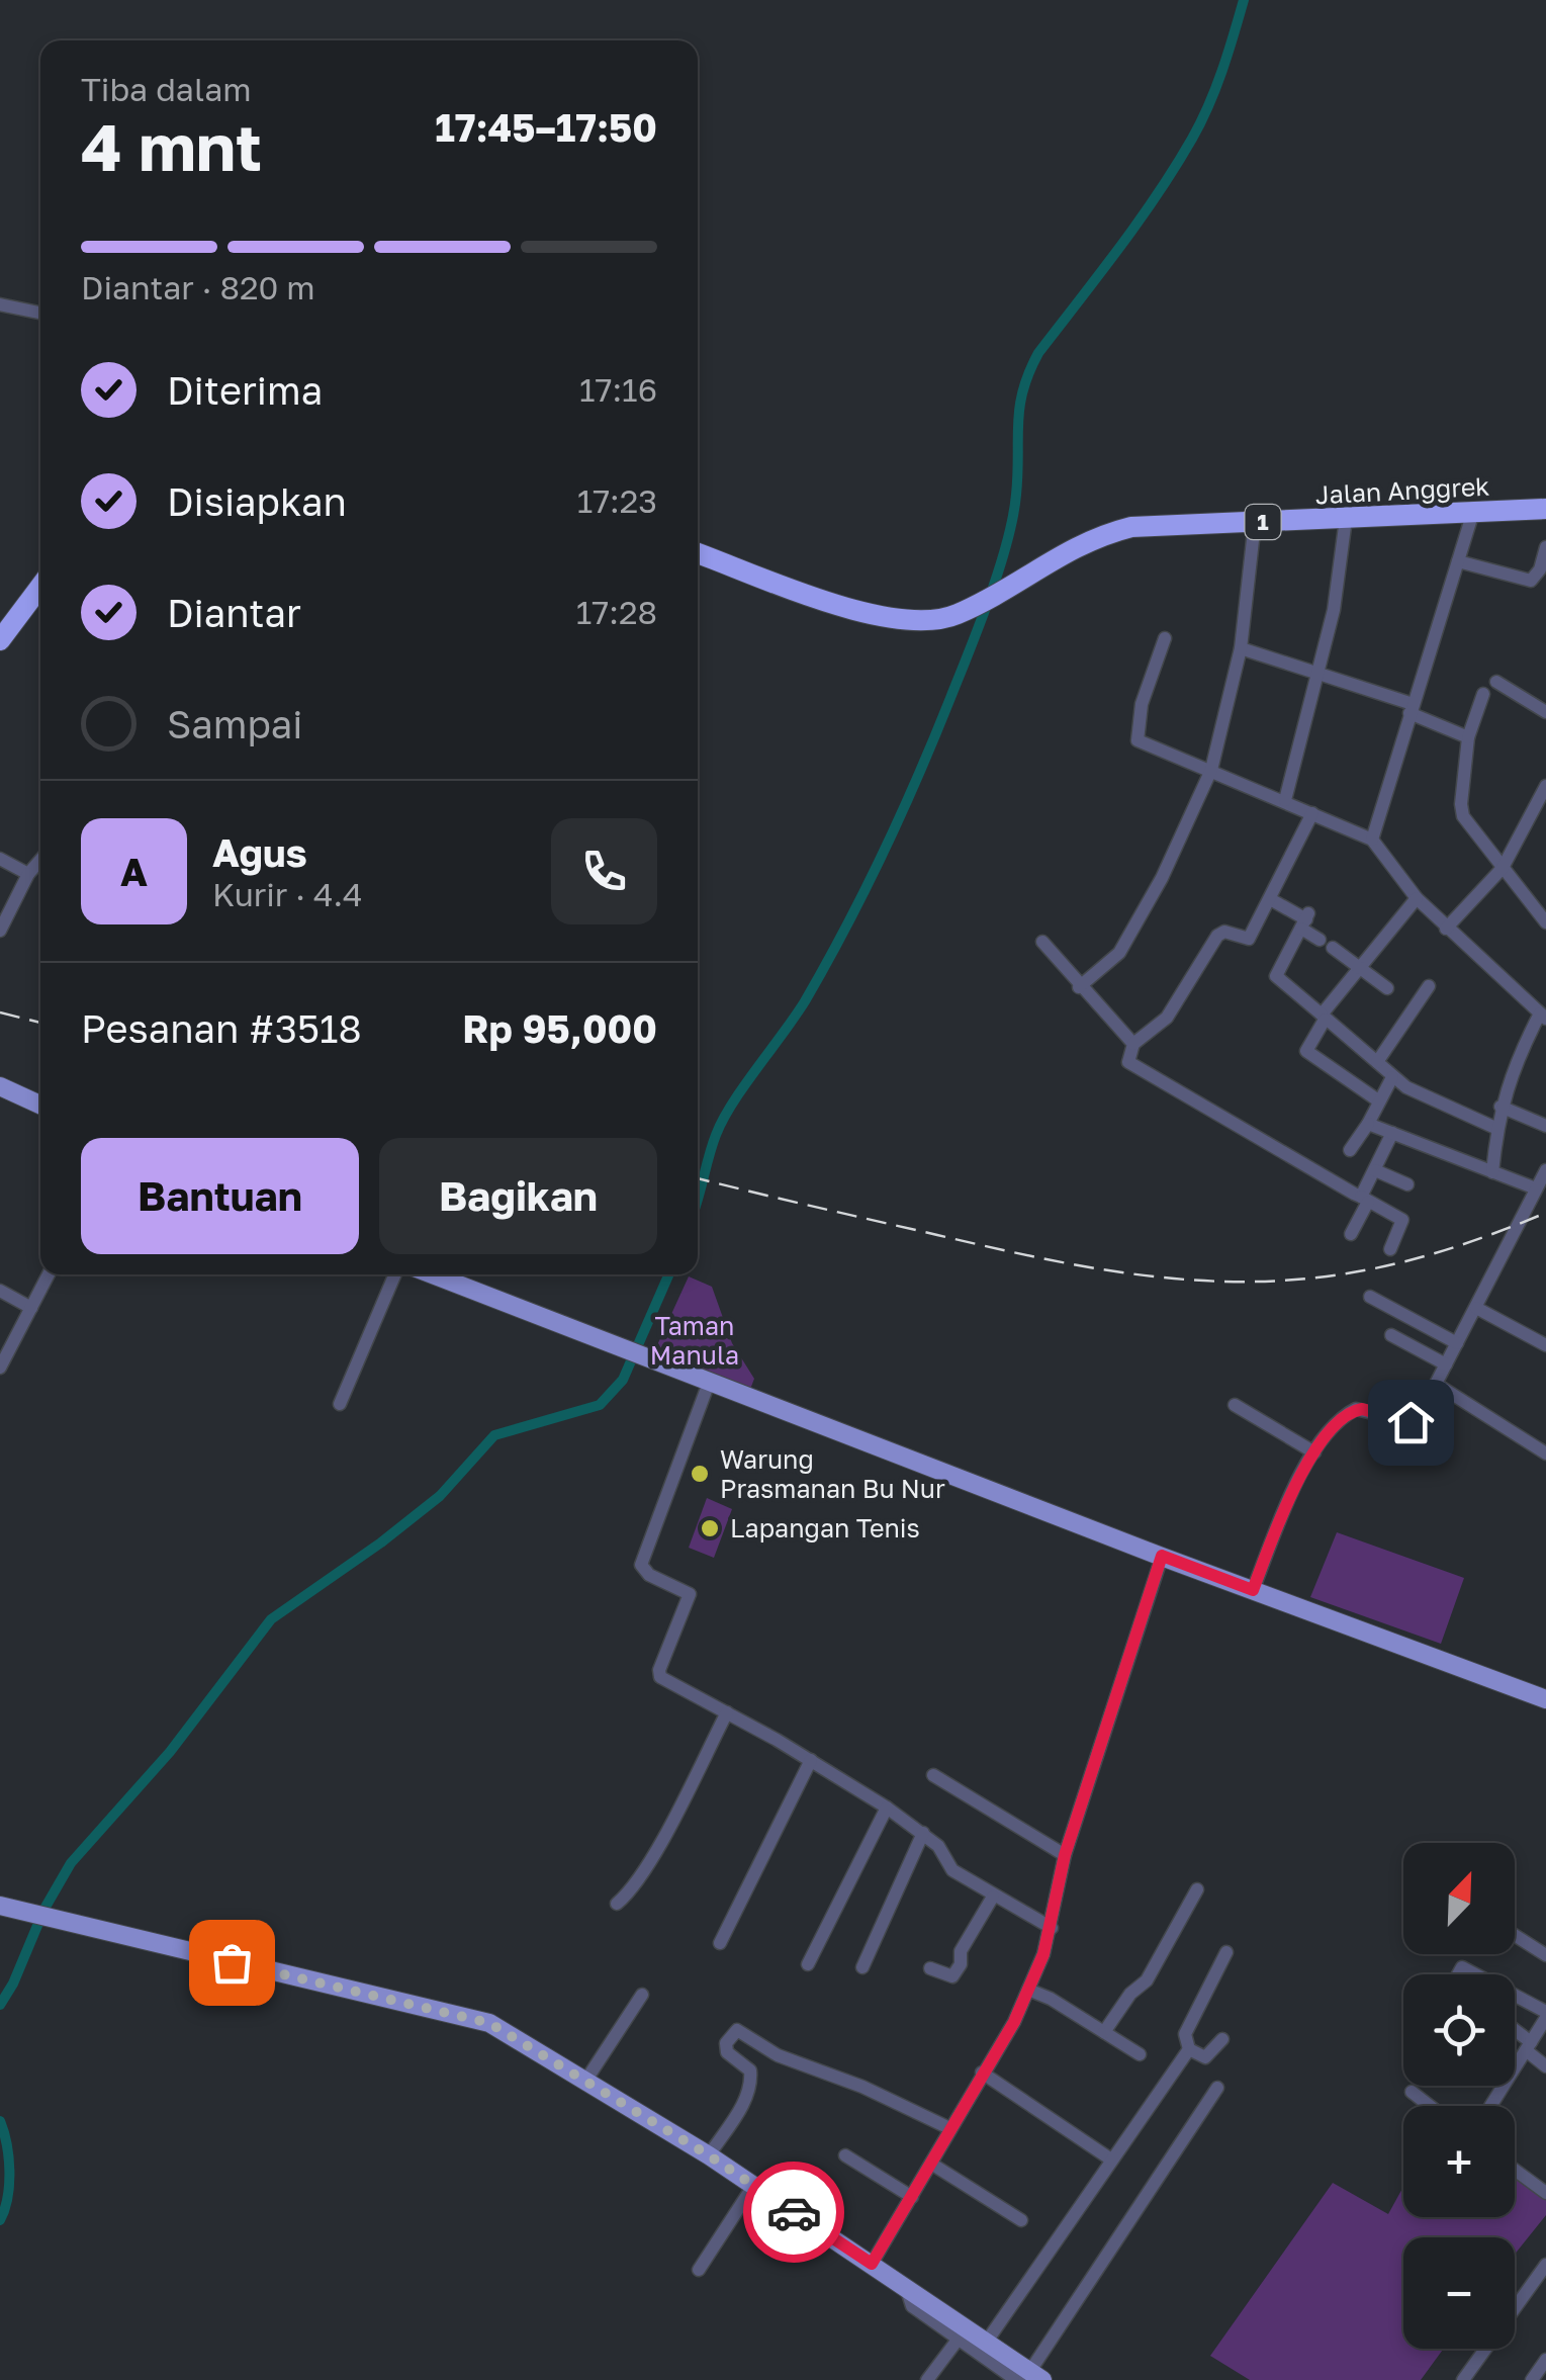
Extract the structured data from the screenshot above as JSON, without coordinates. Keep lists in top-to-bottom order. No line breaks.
{"streets":{"highway":["Jalan Anggrek","1"]},"parks":["Taman Manula"],"places":["Warung Prasmanan Bu Nur","Lapangan Tenis"],"north":"top right","page":{"heading":["4 mnt","Tiba dalam","17:45–17:50"],"panel":["Agus","Kurir · 4.4","Pesanan #3518","Rp 95,000"],"bar":"Diantar · 820 m","list":[["Diterima","17:16"],["Disiapkan","17:23"],["Diantar","17:28"],"Sampai"],"round":"A","buttons":["Bantuan","Bagikan"],"map_buttons":["+","−"]}}
